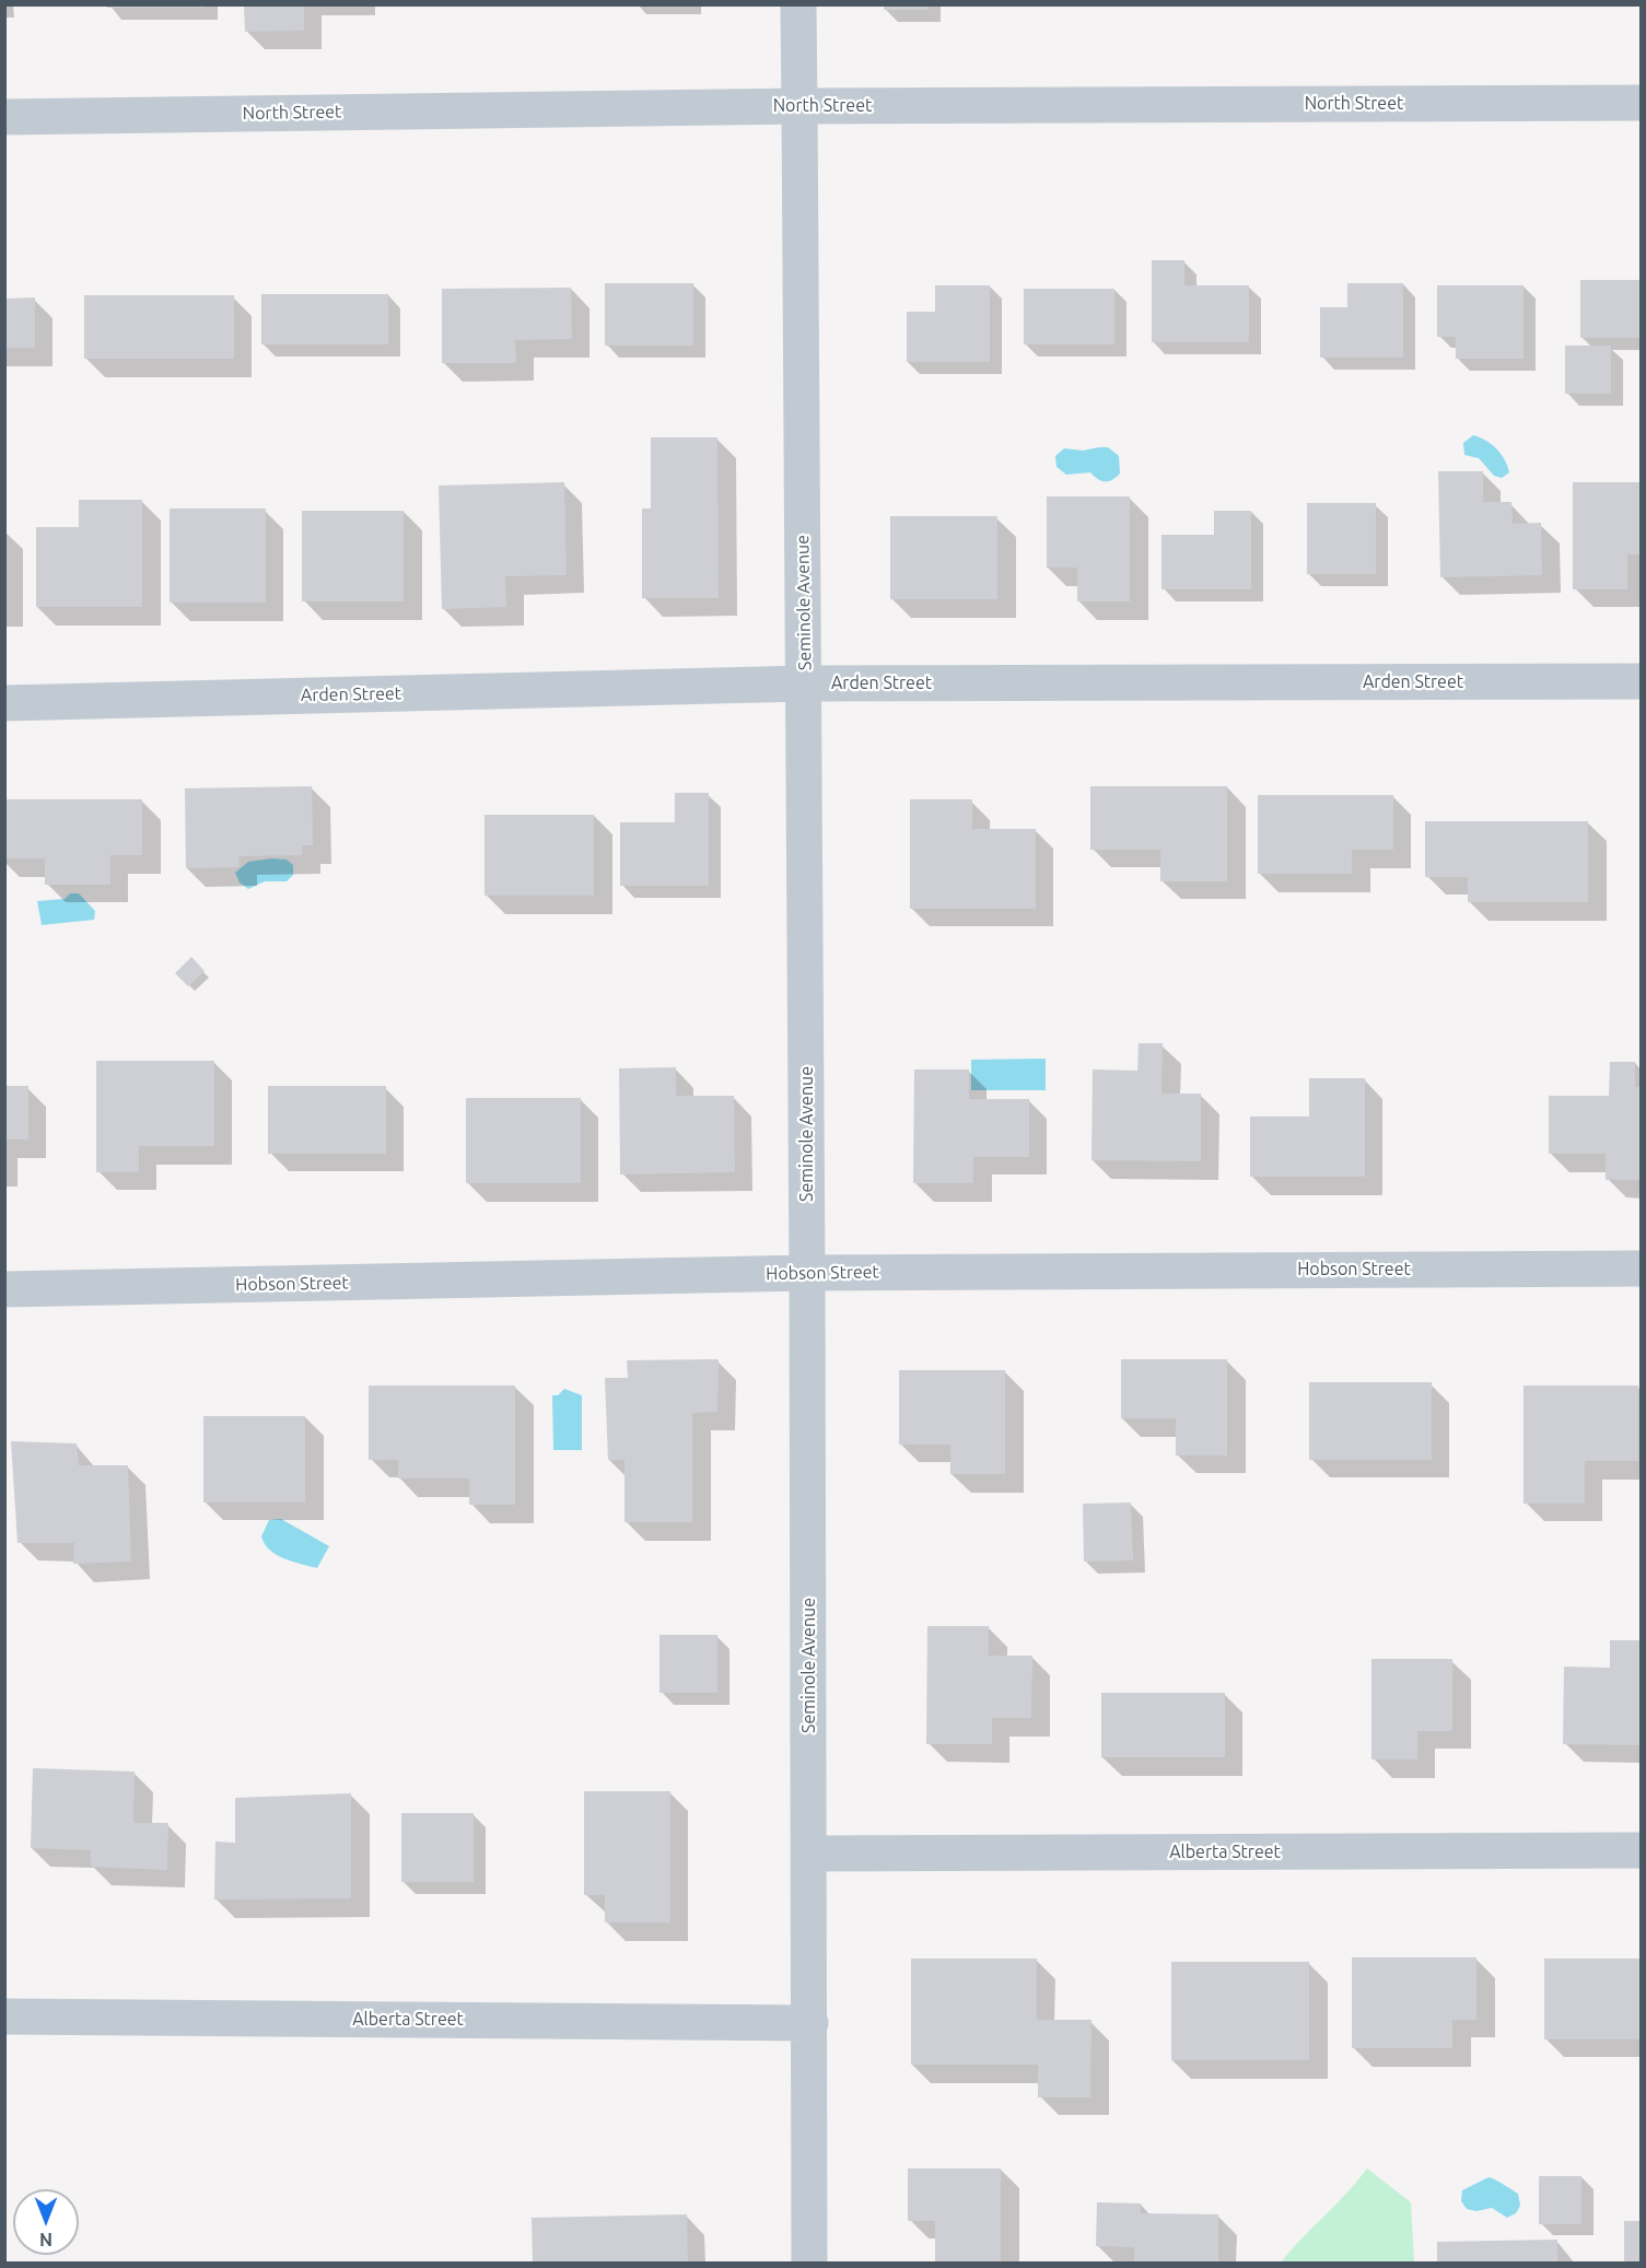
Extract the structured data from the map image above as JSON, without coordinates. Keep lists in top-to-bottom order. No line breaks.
{"streets":{"street":["North Street","Seminole Avenue","Arden Street","Hobson Street","Alberta Street"]},"crossings":[["North Street","Seminole Avenue"],["Seminole Avenue","Arden Street"],["Seminole Avenue","Hobson Street"],["Seminole Avenue","Alberta Street"]],"north":"bottom"}
